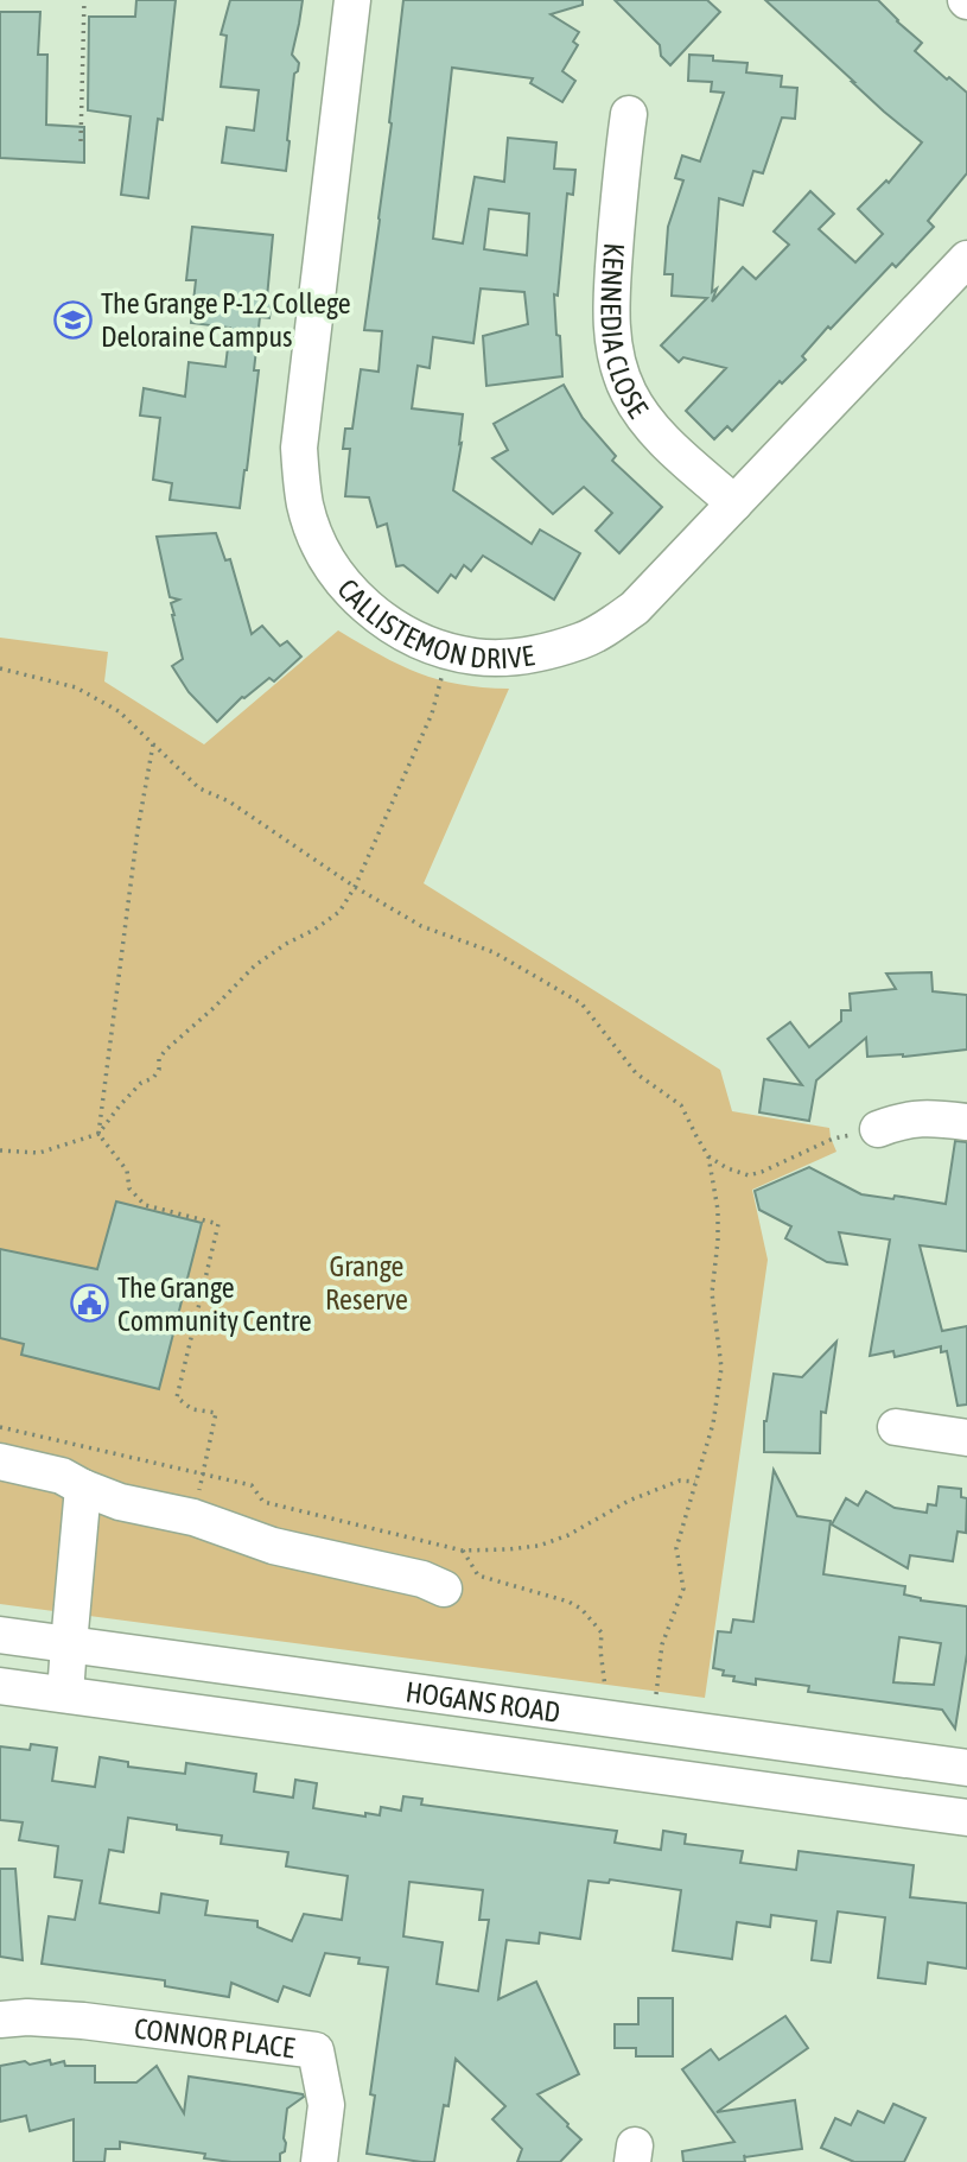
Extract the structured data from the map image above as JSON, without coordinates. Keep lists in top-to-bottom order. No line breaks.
{"streets":{"street":["KENNEDIA CLOSE","CALLISTEMON DRIVE","HOGANS ROAD","CONNOR PLACE"]},"crossings":[["KENNEDIA CLOSE","CALLISTEMON DRIVE"]],"parks":["Grange Reserve"],"places":{"school or university":["The Grange P-12 College Deloraine Campus"],"public building":["The Grange Community Centre"]}}
